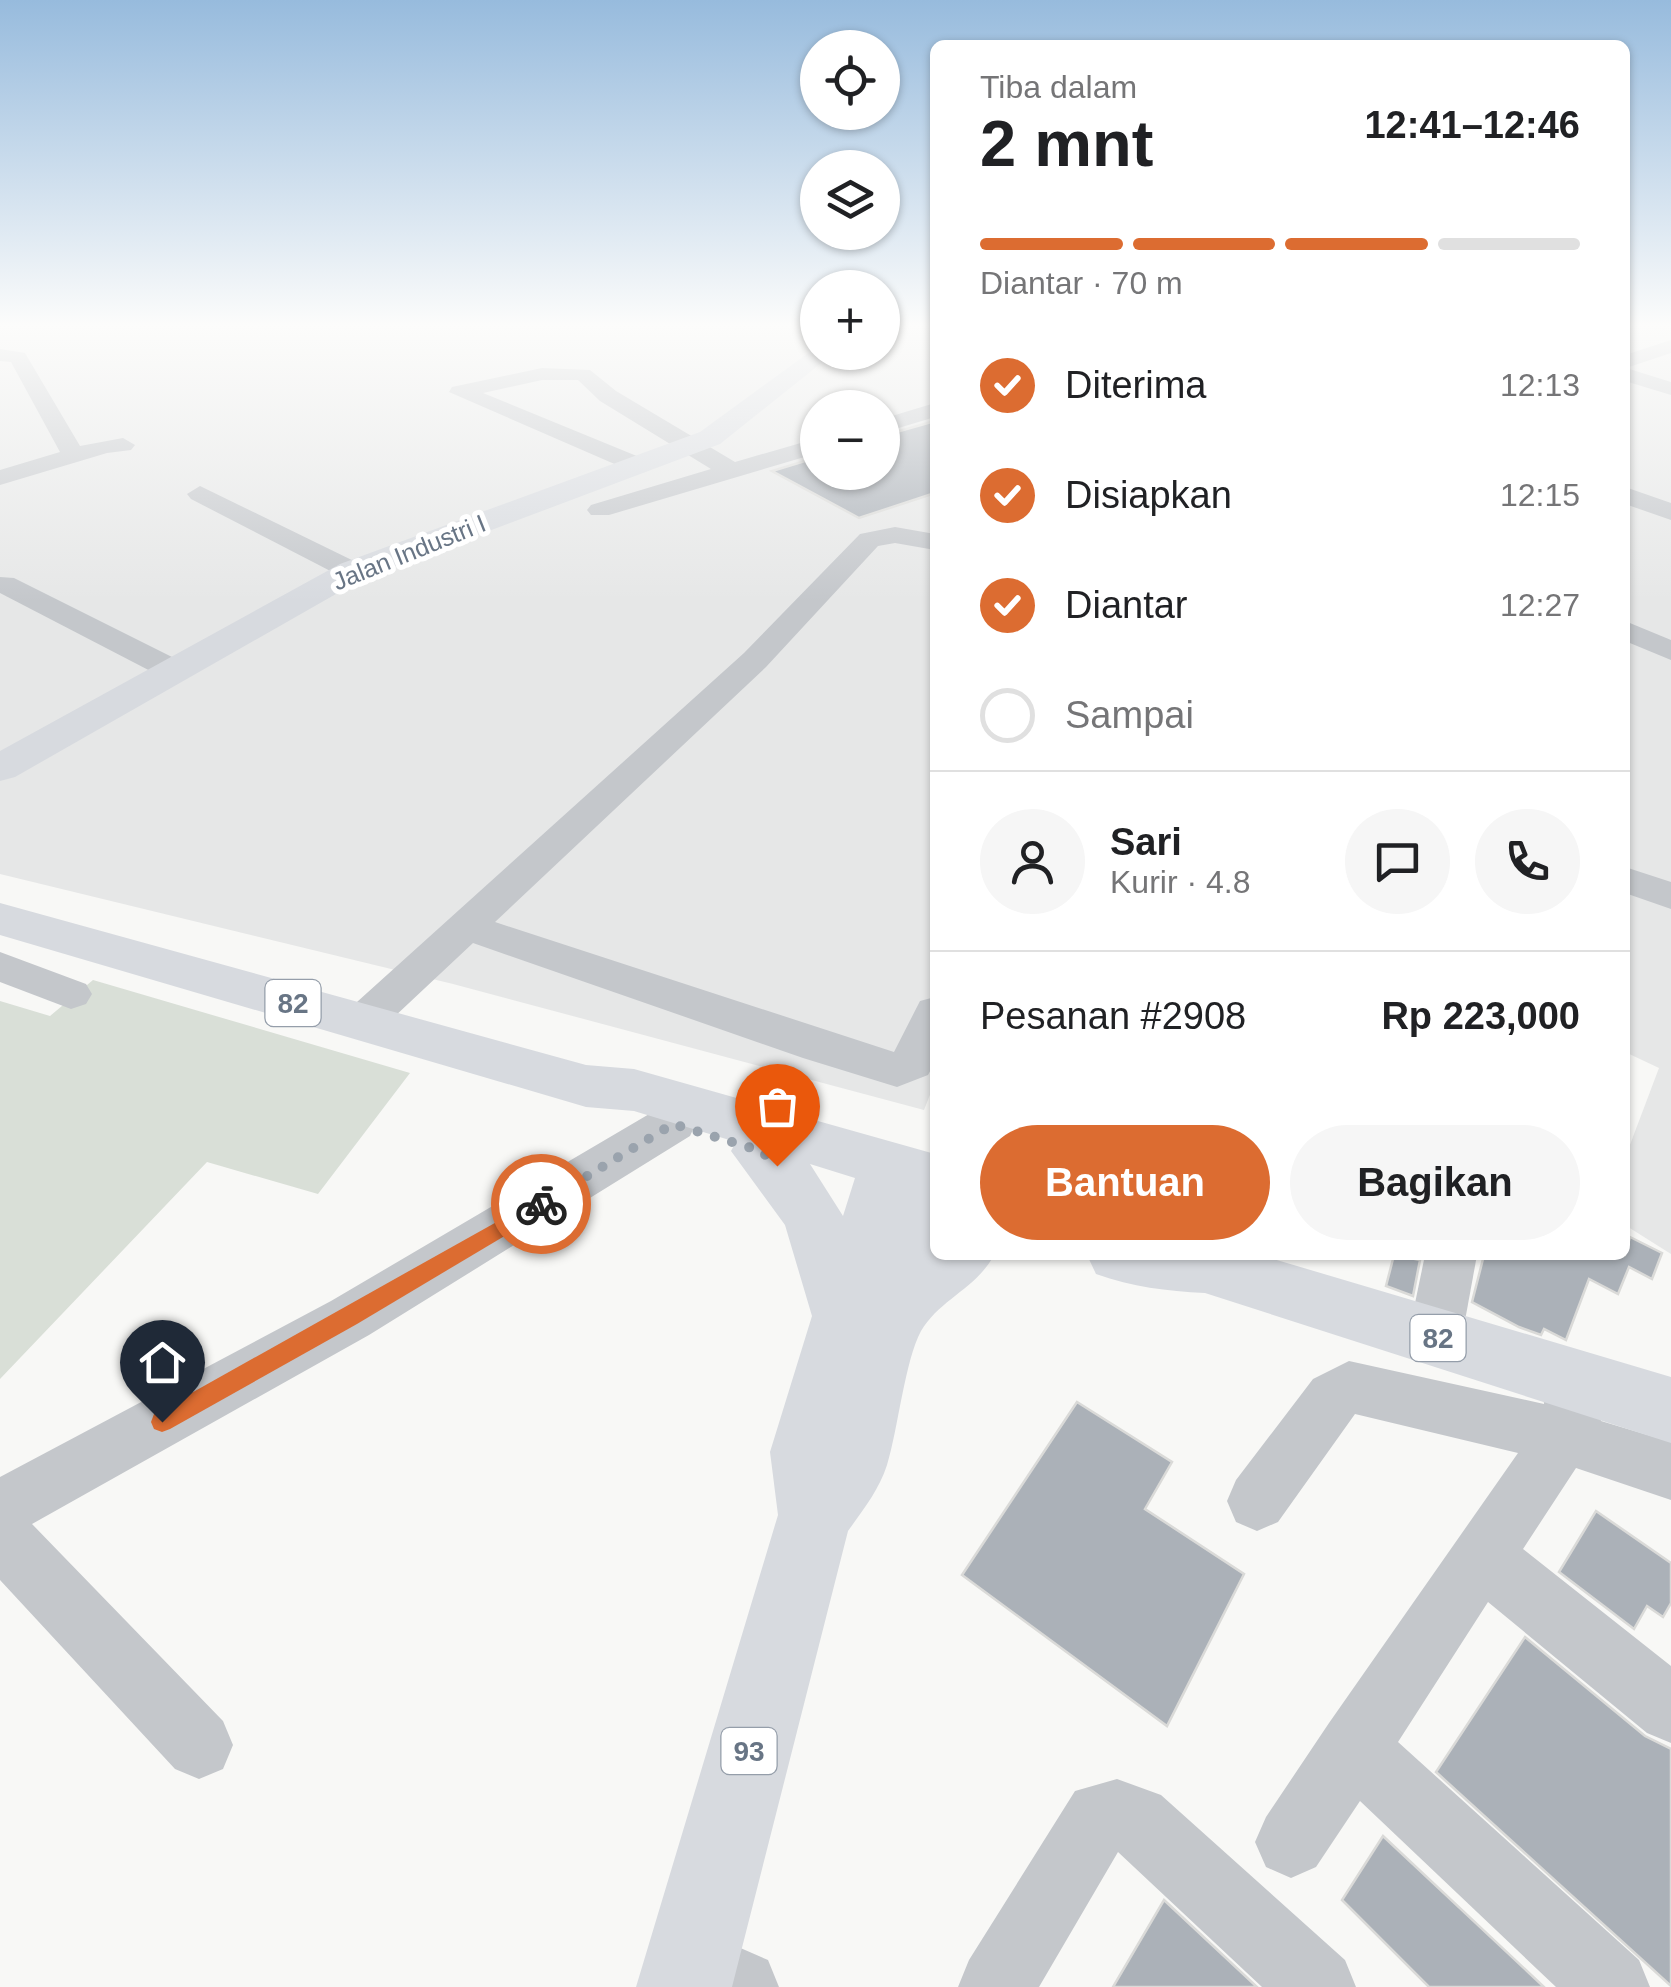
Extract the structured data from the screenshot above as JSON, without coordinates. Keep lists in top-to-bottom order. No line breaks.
{"streets":{"main road":["Jalan Industri I","82","93"]},"crossings":[["82","93"]],"page":{"map_buttons":["+","−"],"heading":["2 mnt","Tiba dalam","12:41–12:46"],"panel":["Sari","Kurir · 4.8","Pesanan #2908","Rp 223,000"],"bar":"Diantar · 70 m","list":[["Diterima","12:13"],["Disiapkan","12:15"],["Diantar","12:27"],"Sampai"],"buttons":["Bantuan","Bagikan"]}}
